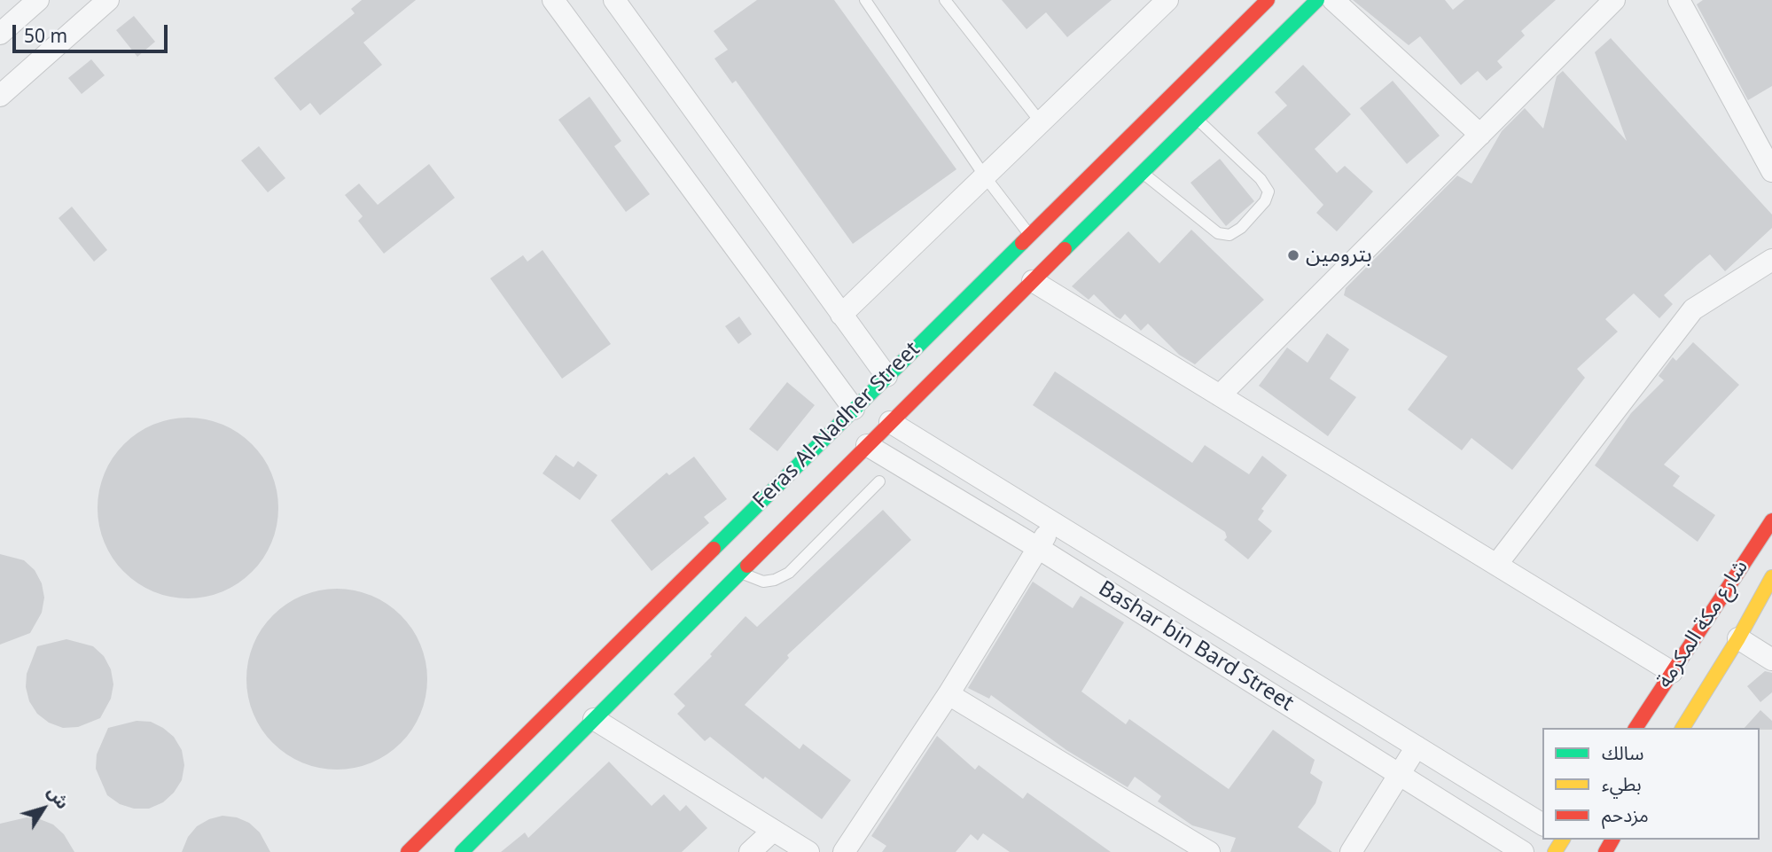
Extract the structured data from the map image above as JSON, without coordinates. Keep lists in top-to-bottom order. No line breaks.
{"streets":{"street":["Feras Al-Nadher Street","شارع مكة المكرمة","Bashar bin Bard Street"]},"crossings":[["Feras Al-Nadher Street","Bashar bin Bard Street"]],"places":["بترومين"],"legend":["سالك","بطيء","مزدحم"],"scale_bar":"50 m","north":"top right"}
